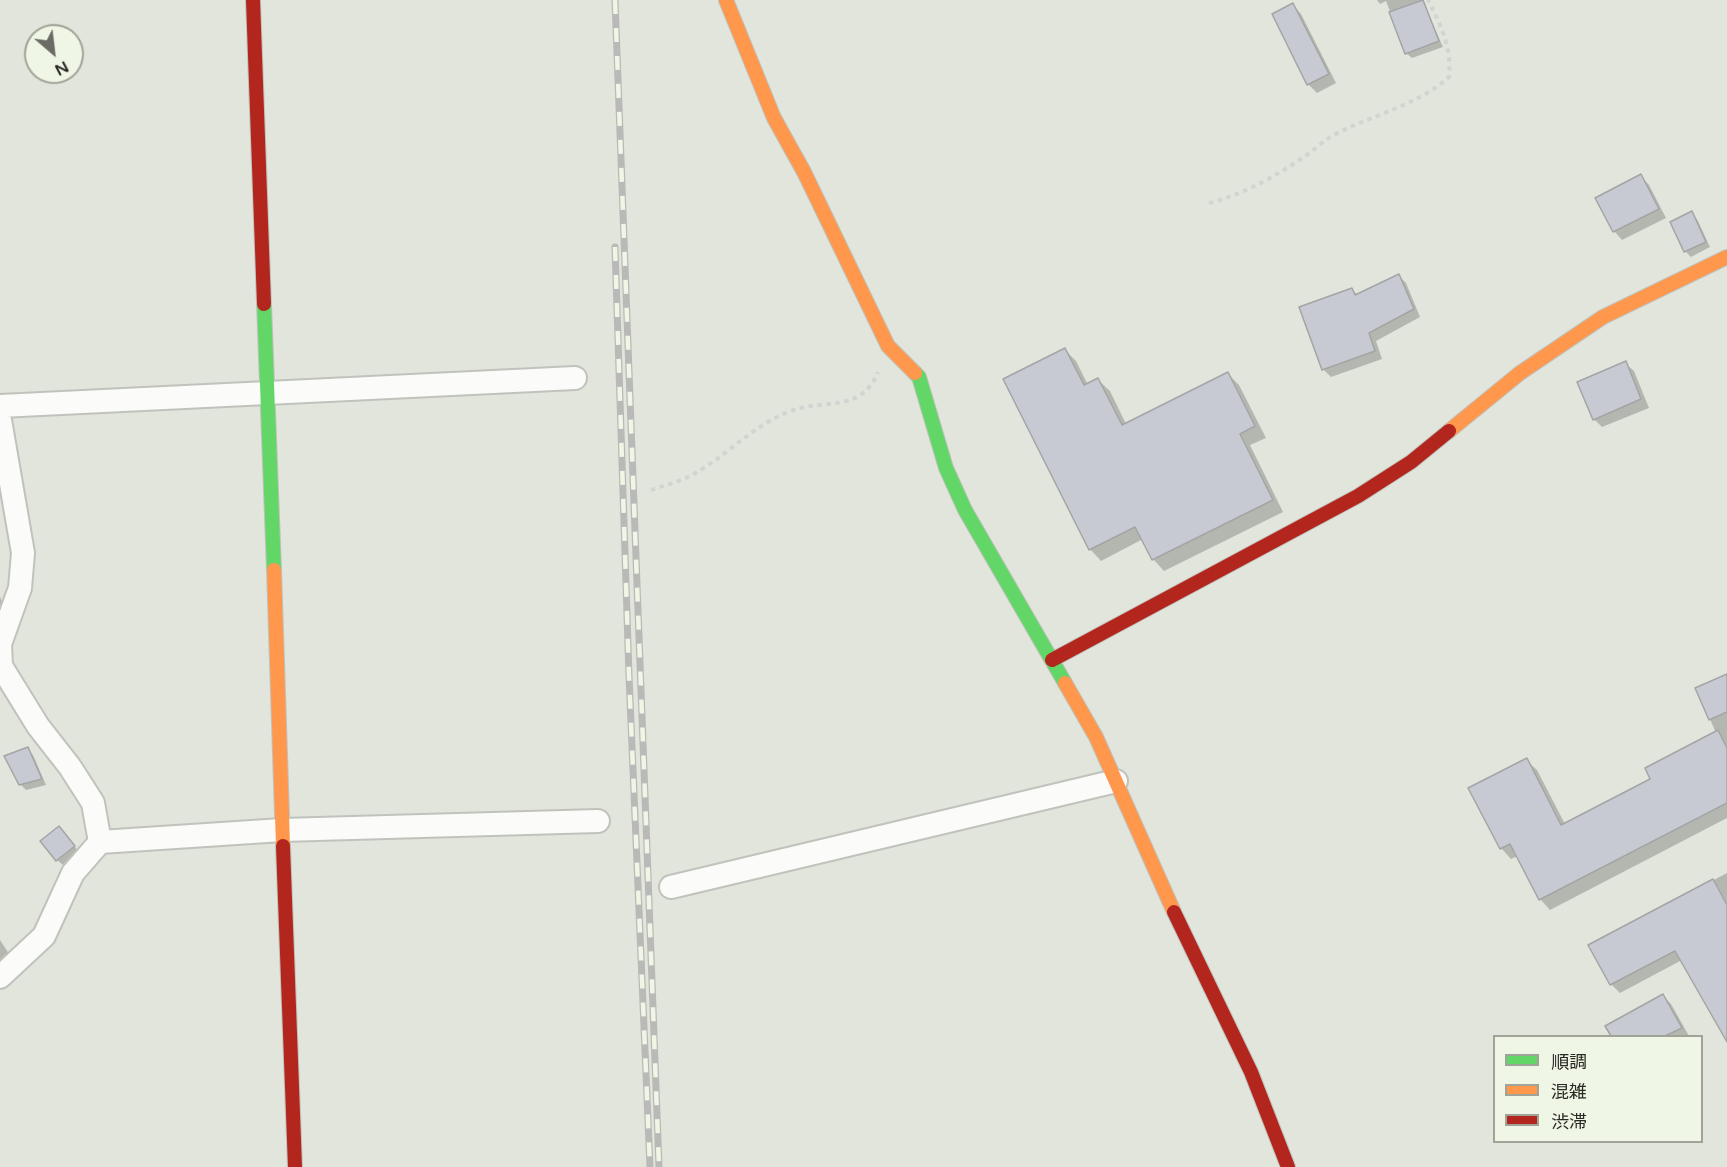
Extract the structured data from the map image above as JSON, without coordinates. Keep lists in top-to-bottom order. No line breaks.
{"legend":["順調","混雑","渋滞"],"north":"bottom right"}
